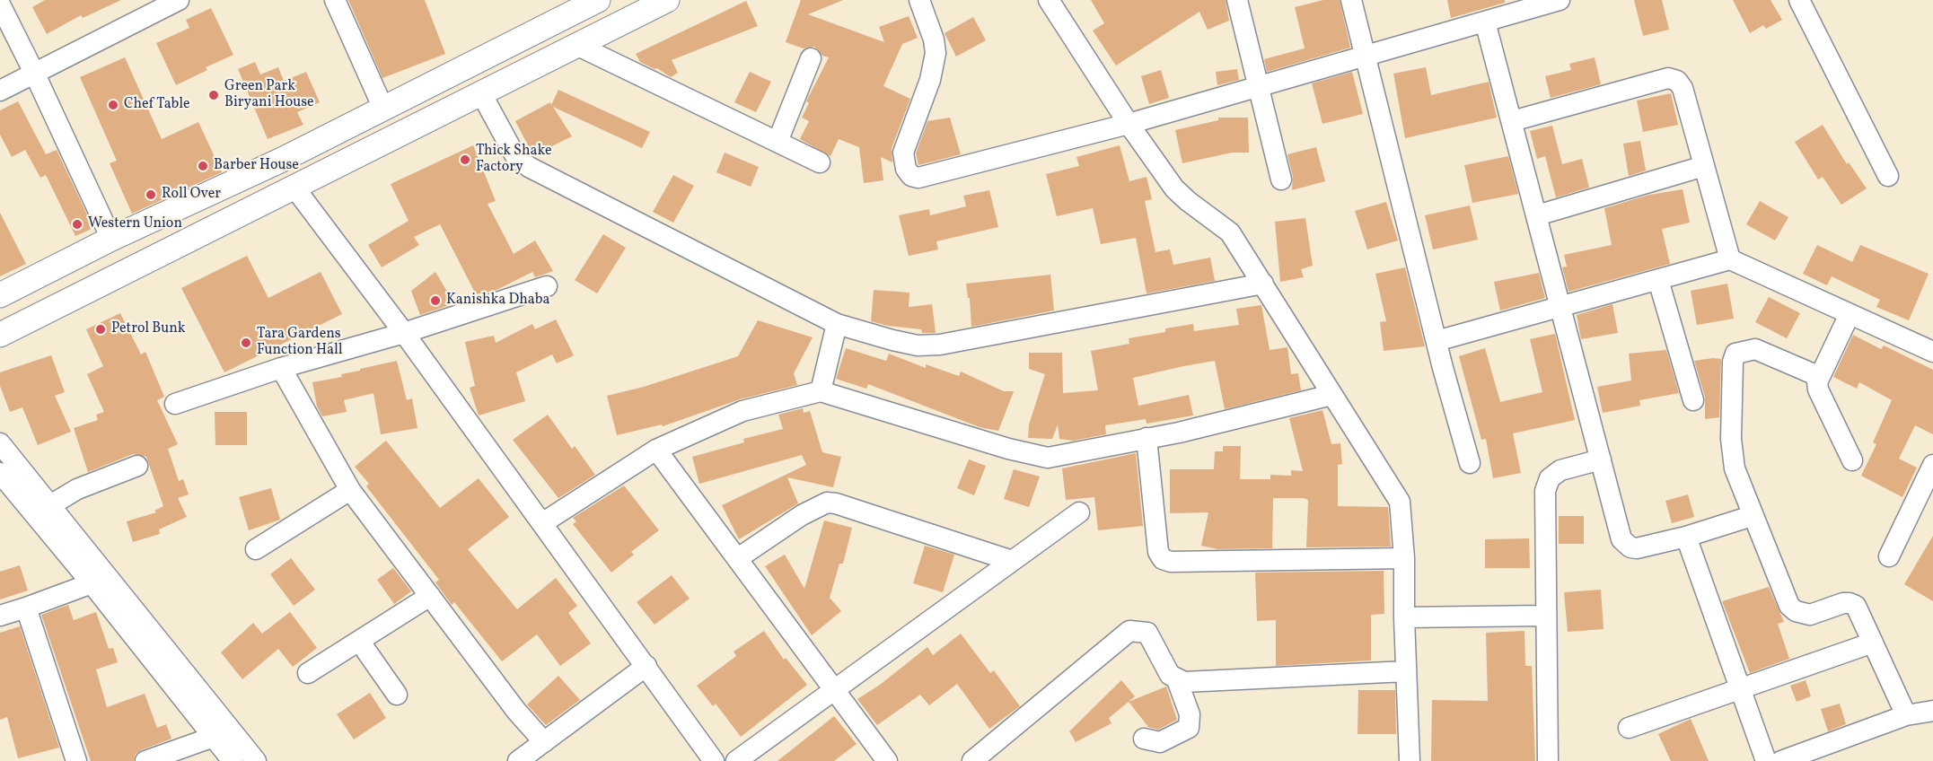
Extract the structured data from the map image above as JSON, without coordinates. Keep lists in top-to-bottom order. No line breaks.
{"places":["Green Park Biryani House","Chef Table","Thick Shake Factory","Barber House","Roll Over","Western Union","Kanishka Dhaba","Petrol Bunk","Tara Gardens Function Hall"]}
